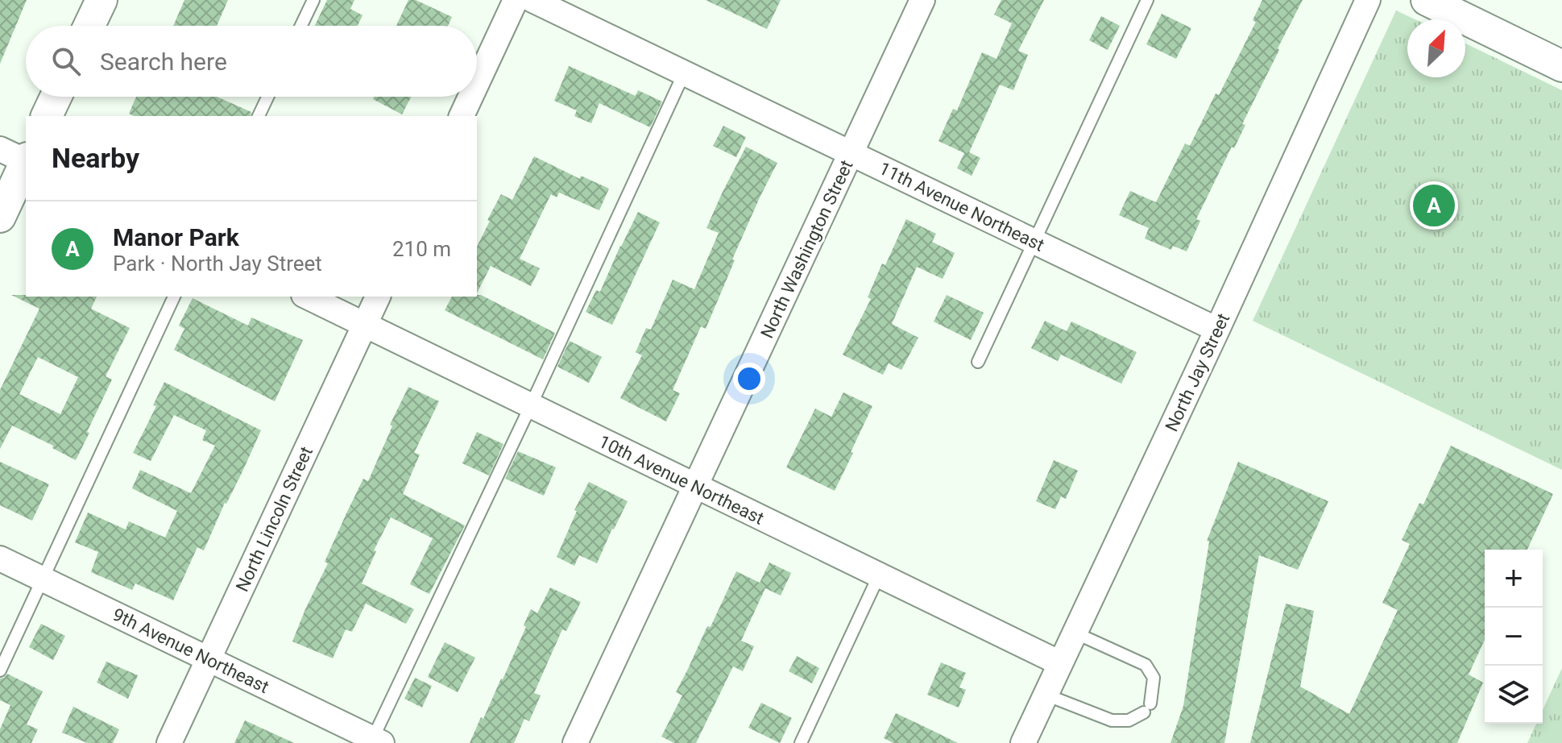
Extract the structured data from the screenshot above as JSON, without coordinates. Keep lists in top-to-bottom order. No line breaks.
{"streets":{"street":["11th Avenue Northeast","North Washington Street","North Jay Street","10th Avenue Northeast","North Lincoln Street","9th Avenue Northeast"]},"crossings":[["11th Avenue Northeast","North Washington Street"],["11th Avenue Northeast","North Jay Street"],["North Washington Street","10th Avenue Northeast"],["North Jay Street","10th Avenue Northeast"],["10th Avenue Northeast","North Lincoln Street"],["North Lincoln Street","9th Avenue Northeast"]],"north":"top right","page":{"search":"Search here","heading":"Nearby","pins":"A","list":[{"mark":"A","name":"Manor Park","note":"Park · North Jay Street","value":"210 m"}],"map_buttons":["+","−"]}}
